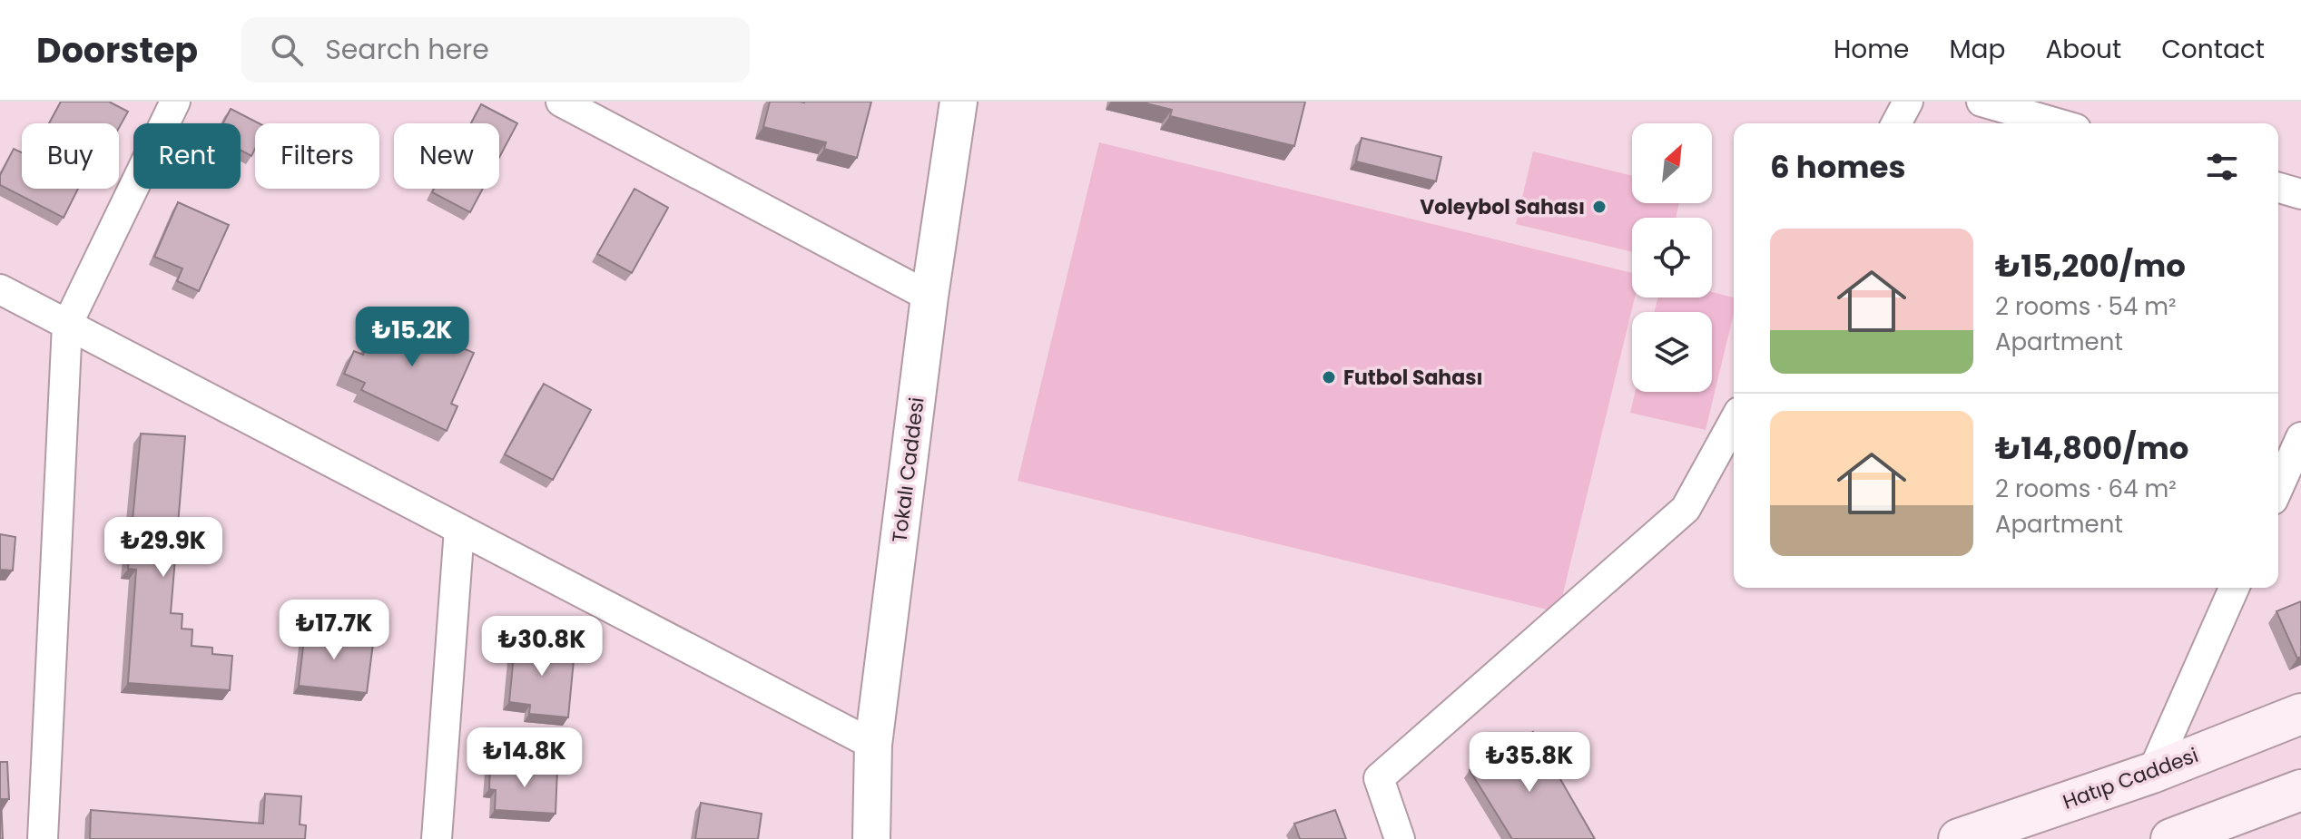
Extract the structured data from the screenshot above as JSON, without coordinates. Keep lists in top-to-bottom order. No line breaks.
{"streets":{"main road":["Hatıp Caddesi"],"street":["Tokalı Caddesi"]},"places":["Voleybol Sahası","Futbol Sahası"],"north":"top right","page":{"header":"Doorstep","search":"Search here","nav":["Home","Map","About","Contact"],"chip":["Buy","Rent","Filters","New"],"heading":"6 homes","list":[{"name":"₺15,200/mo","note":"2 rooms · 54 m² · Apartment"},{"name":"₺14,800/mo","note":"2 rooms · 64 m² · Apartment"}],"price":["₺15.2K","₺29.9K","₺17.7K","₺30.8K","₺14.8K","₺35.8K"]}}
